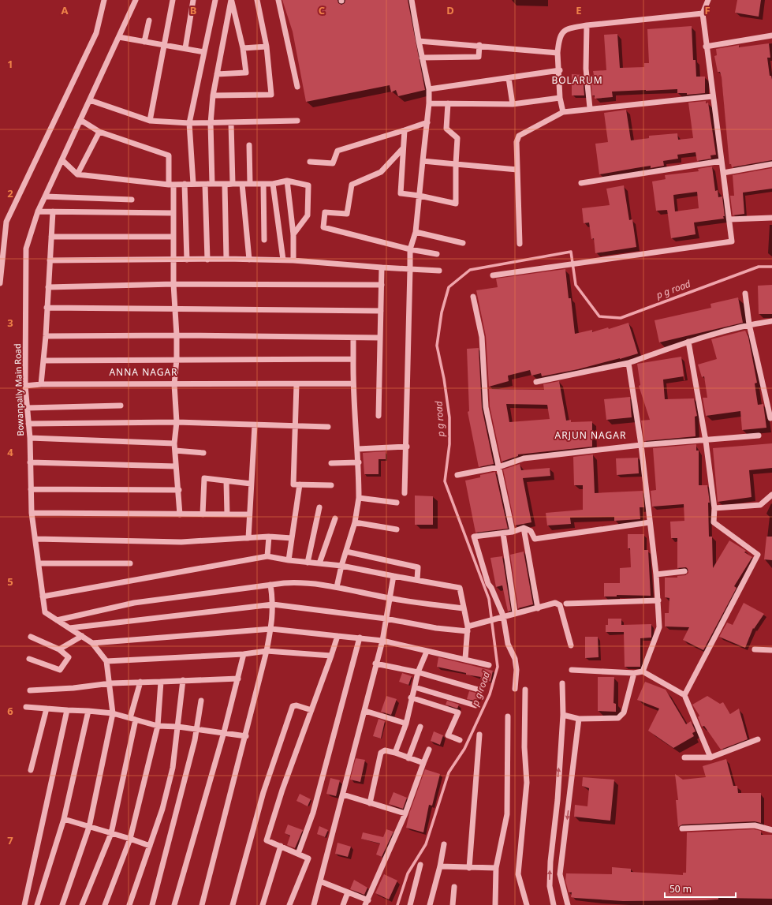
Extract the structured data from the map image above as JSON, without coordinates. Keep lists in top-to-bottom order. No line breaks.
{"streets":{"street":["Bowanpally Main Road"]},"districts":["BOLARUM","ANNA NAGAR","ARJUN NAGAR"],"water":["p g road"],"scale_bar":"50 m","grid":{"columns":["A","B","C","D","E","F"],"rows":["1","2","3","4","5","6","7"]}}
